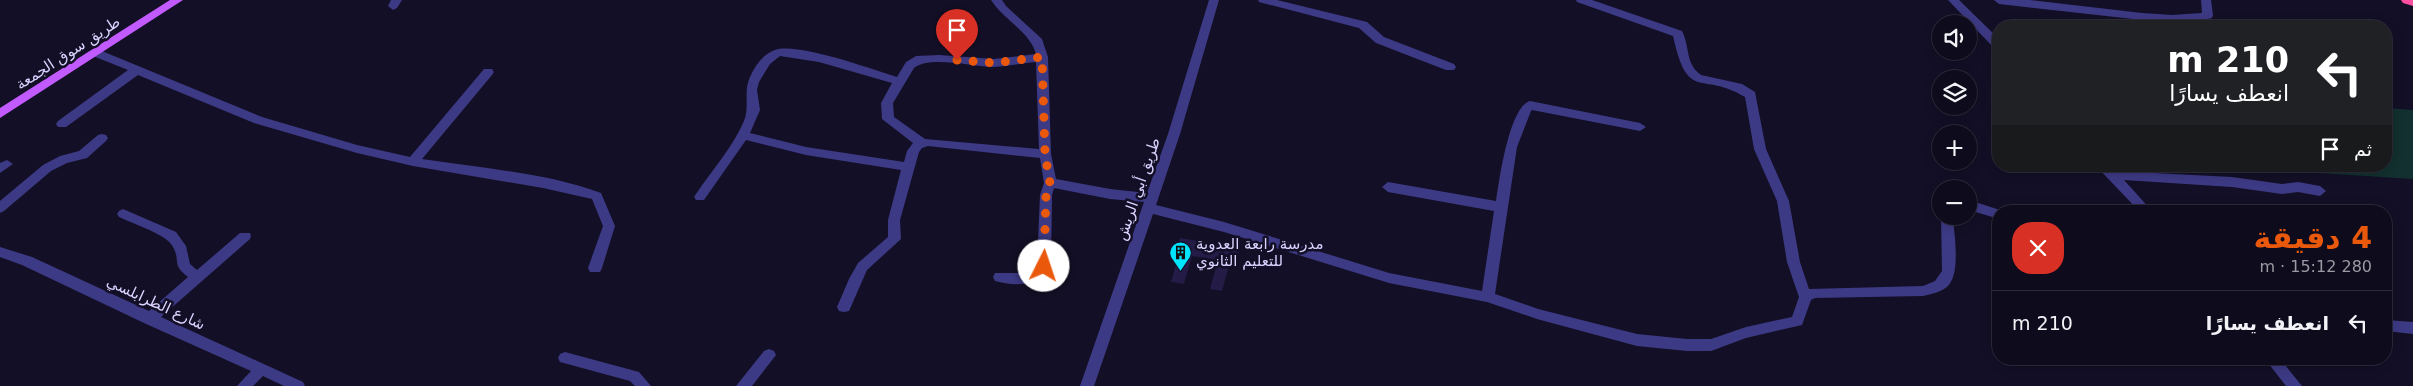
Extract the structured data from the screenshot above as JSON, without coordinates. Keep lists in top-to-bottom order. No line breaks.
{"streets":{"main road":["طريق سوق الجمعة"],"street":["طريق أبي الريش","شارع الطرابلسي"]},"places":{"building":["مدرسة رابعة العدوية للتعليم الثانوي"]},"page":{"map_buttons":["+","−"],"turn":["210 m","انعطف يسارًا"],"then":"ثم","heading":["4 دقيقة","280 m · 15:12"],"list":[{"name":"انعطف يسارًا","value":"210 m"}]}}
